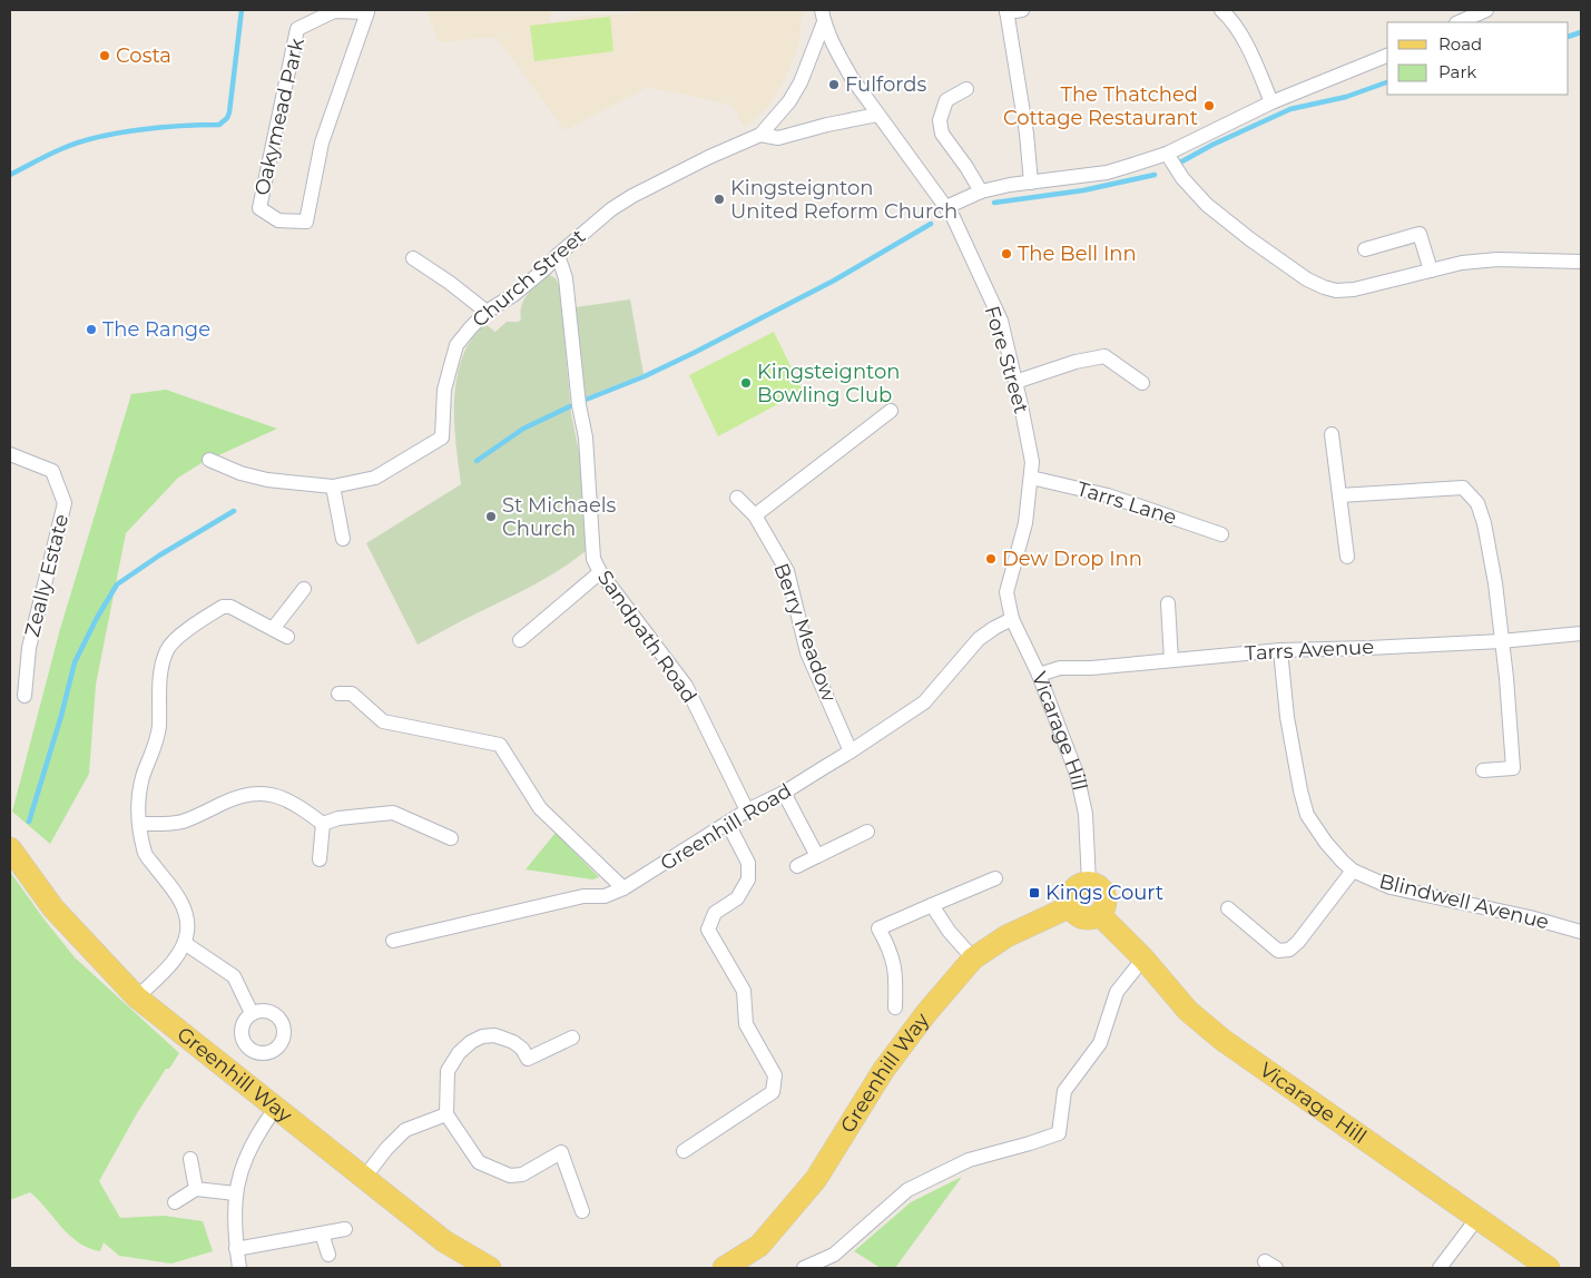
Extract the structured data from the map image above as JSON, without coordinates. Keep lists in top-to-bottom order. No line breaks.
{"streets":{"main road":["Vicarage Hill","Greenhill Way"],"street":["Oakymead Park","Church Street","Fore Street","Tarrs Lane","Zeally Estate","Berry Meadow","Sandpath Road","Tarrs Avenue","Greenhill Road","Blindwell Avenue"]},"crossings":[["Church Street","Fore Street"],["Church Street","Sandpath Road"],["Fore Street","Tarrs Lane"],["Fore Street","Vicarage Hill"],["Fore Street","Greenhill Road"],["Berry Meadow","Greenhill Road"],["Sandpath Road","Greenhill Road"],["Tarrs Avenue","Vicarage Hill"],["Tarrs Avenue","Blindwell Avenue"],["Vicarage Hill","Greenhill Road"],["Vicarage Hill","Greenhill Way"]],"places":{"other":["Costa","Fulfords","The Thatched Cottage Restaurant","Kingsteignton United Reform Church","The Bell Inn","The Range","Kingsteignton Bowling Club","St Michaels Church","Dew Drop Inn"],"transit":["Kings Court"]},"legend":["Road","Park"]}
